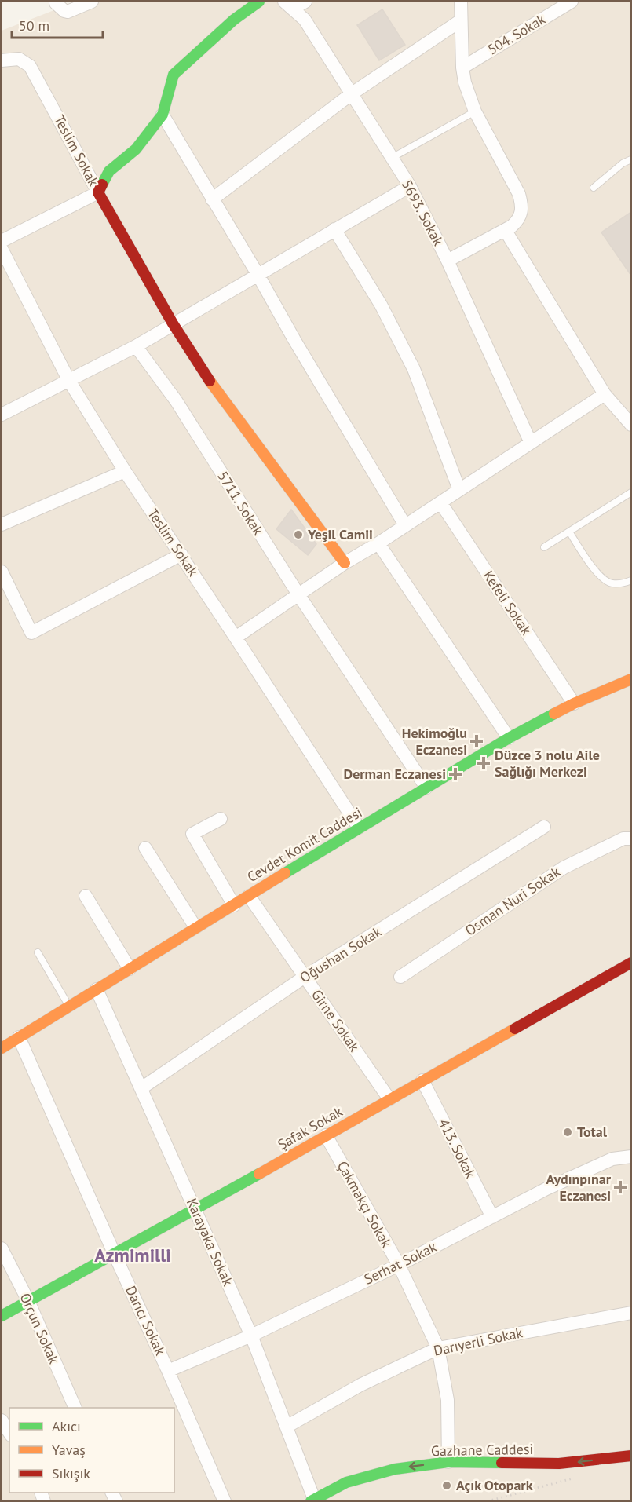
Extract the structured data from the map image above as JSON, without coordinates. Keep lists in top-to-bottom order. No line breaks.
{"streets":{"street":["504. Sokak","Teslim Sokak","5693. Sokak","5711. Sokak","Kefeli Sokak","Cevdet Komit Caddesi","Osman Nuri Sokak","Oğushan Sokak","Girne Sokak","Şafak Sokak","413. Sokak","Çakmakçı Sokak","Karayaka Sokak","Serhat Sokak","Darıcı Sokak","Orçun Sokak","Darıyerli Sokak","Gazhane Caddesi"]},"crossings":[["Teslim Sokak","Cevdet Komit Caddesi"],["5711. Sokak","Cevdet Komit Caddesi"],["Kefeli Sokak","Cevdet Komit Caddesi"],["Cevdet Komit Caddesi","Girne Sokak"],["Cevdet Komit Caddesi","Karayaka Sokak"],["Cevdet Komit Caddesi","Darıcı Sokak"],["Oğushan Sokak","Girne Sokak"],["Oğushan Sokak","Karayaka Sokak"],["Girne Sokak","Şafak Sokak"],["Şafak Sokak","413. Sokak"],["Şafak Sokak","Çakmakçı Sokak"],["Şafak Sokak","Karayaka Sokak"],["Şafak Sokak","Darıcı Sokak"],["Şafak Sokak","Orçun Sokak"],["413. Sokak","Serhat Sokak"],["Çakmakçı Sokak","Serhat Sokak"],["Çakmakçı Sokak","Darıyerli Sokak"],["Çakmakçı Sokak","Gazhane Caddesi"],["Karayaka Sokak","Serhat Sokak"],["Karayaka Sokak","Darıyerli Sokak"],["Karayaka Sokak","Gazhane Caddesi"],["Serhat Sokak","Darıcı Sokak"]],"one_way":["Gazhane Caddesi"],"districts":["Azmimilli"],"places":{"other":["Yeşil Camii","Total","Açık Otopark"],"health":["Hekimoğlu Eczanesi","Düzce 3 nolu Aile Sağlığı Merkezi","Derman Eczanesi","Aydınpınar Eczanesi"]},"legend":["Akıcı","Yavaş","Sıkışık"],"scale_bar":"50 m"}
